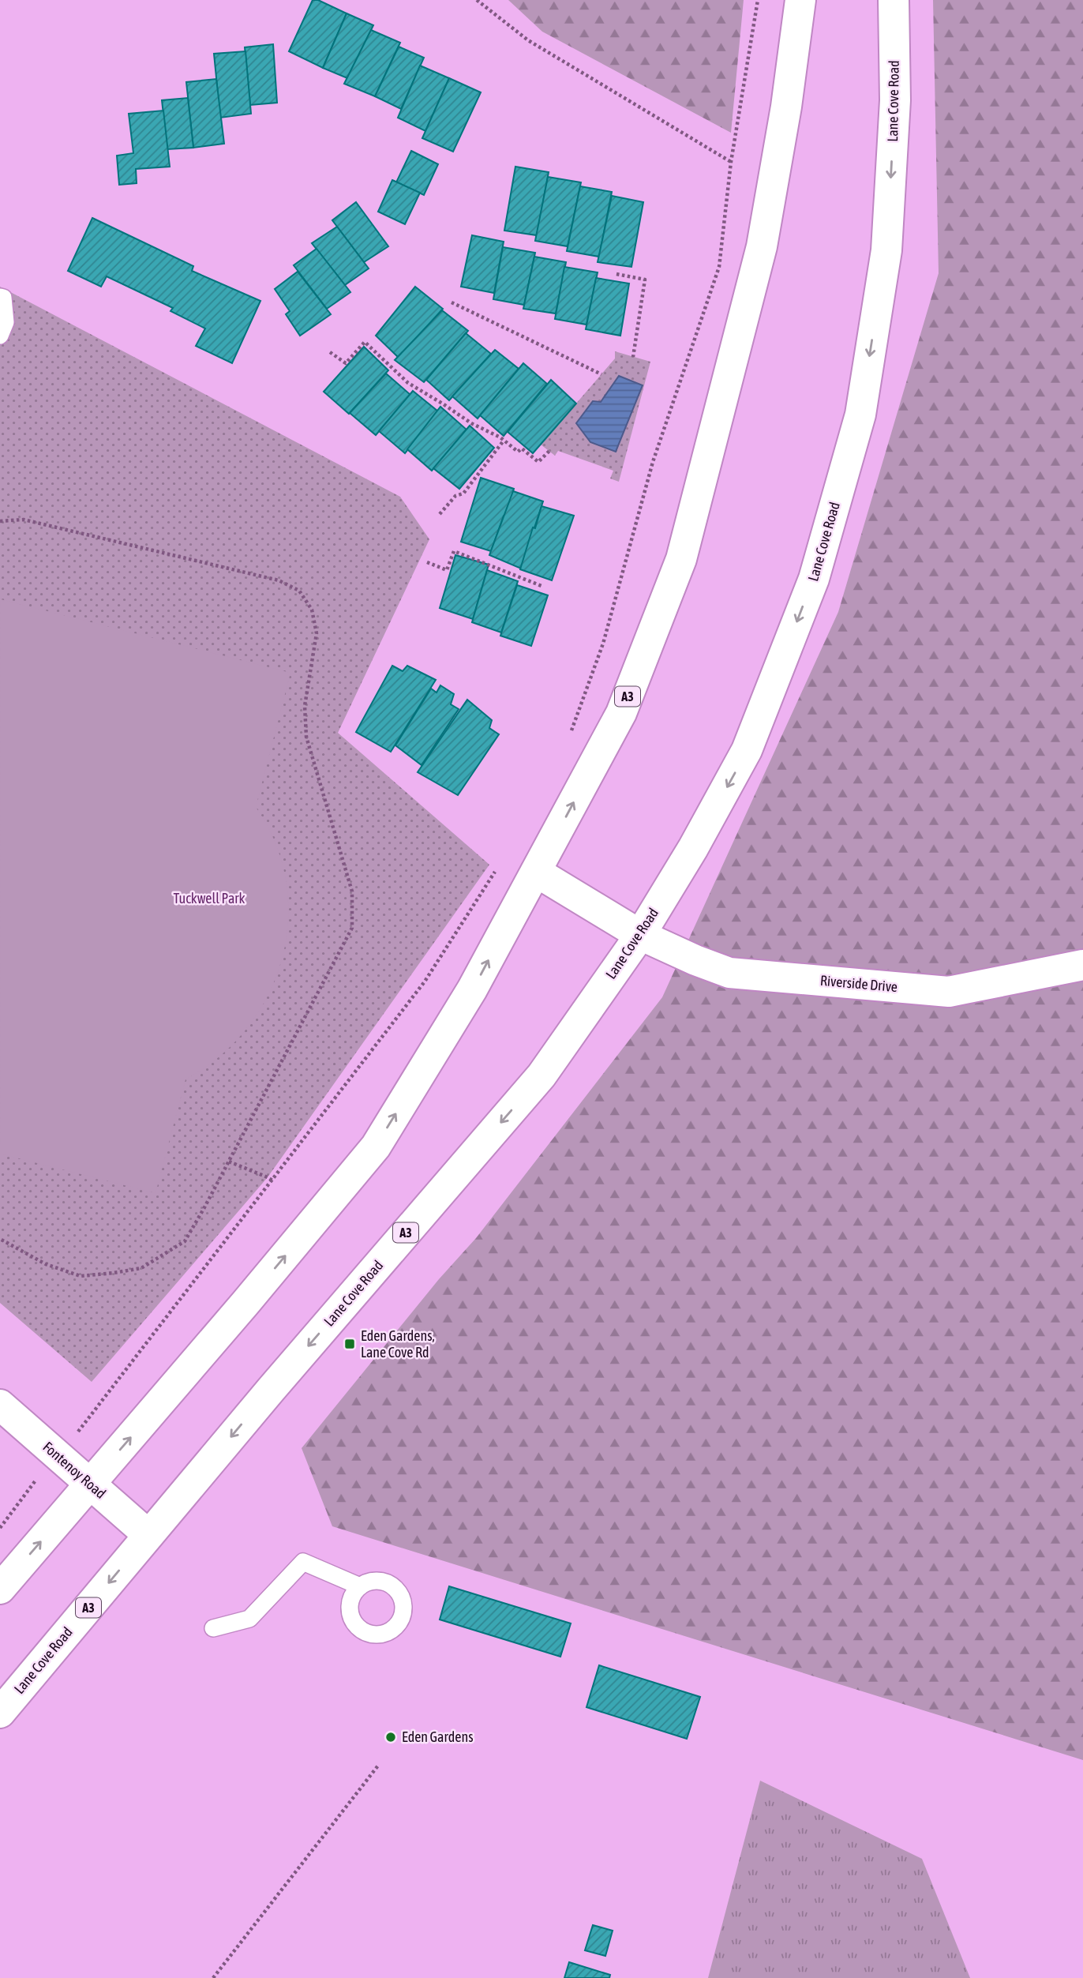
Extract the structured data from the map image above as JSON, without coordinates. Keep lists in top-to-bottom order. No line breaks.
{"streets":{"main road":["Lane Cove Road","A3","Riverside Drive","Fontenoy Road"]},"crossings":[["Lane Cove Road","Riverside Drive"],["Lane Cove Road","Fontenoy Road"],["A3","Riverside Drive"],["A3","Fontenoy Road"]],"parks":["Tuckwell Park"],"places":{"transit":["Eden Gardens, Lane Cove Rd"],"other":["Eden Gardens"]}}
